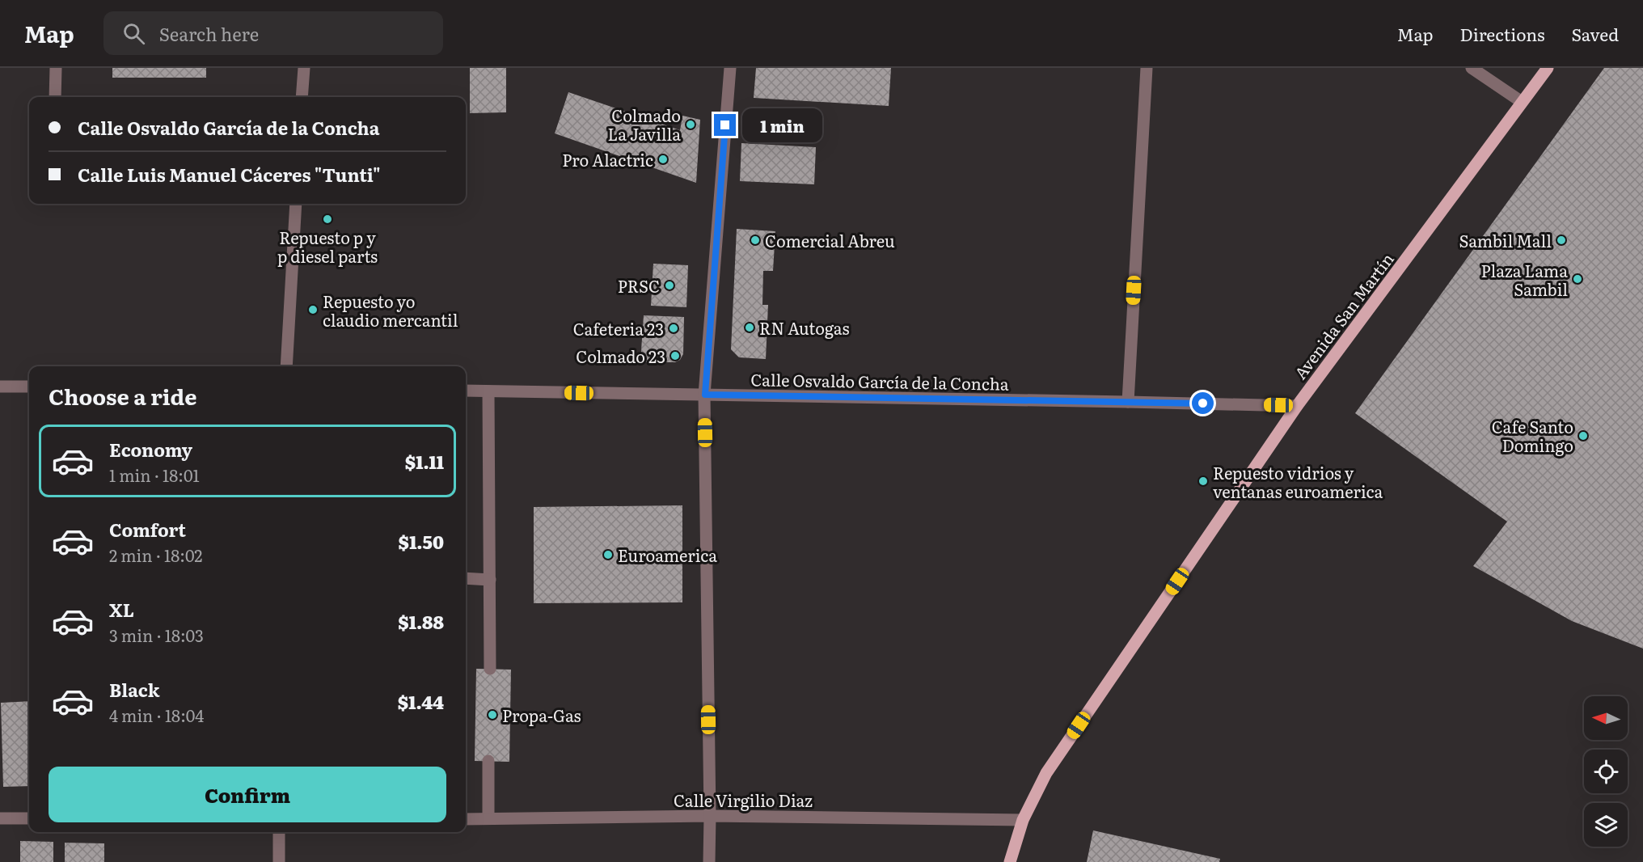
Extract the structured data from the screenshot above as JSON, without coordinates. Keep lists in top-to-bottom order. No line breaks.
{"streets":{"main road":["Avenida San Martín"],"street":["Calle Osvaldo García de la Concha","Calle Virgilio Diaz"]},"crossings":[["Avenida San Martín","Calle Osvaldo García de la Concha"],["Avenida San Martín","Calle Virgilio Diaz"]],"places":["Colmado La Javilla","Pro Alactric","Repuesto p y p diesel parts","Comercial Abreu","Sambil Mall","Plaza Lama Sambil","PRSC","Repuesto yo claudio mercantil","RN Autogas","Cafeteria 23","Colmado 23","Cafe Santo Domingo","Repuesto vidrios y ventanas euroamerica","Euroamerica","Propa-Gas"],"north":"left","page":{"header":"Map","search":"Search here","nav":["Map","Directions","Saved"],"banner":["Calle Osvaldo García de la Concha","Calle Luis Manuel Cáceres \"Tunti\""],"bubble":"1 min","heading":"Choose a ride","list":[{"name":"Economy","note":"1 min · 18:01","value":"$1.11"},{"name":"Comfort","note":"2 min · 18:02","value":"$1.50"},{"name":"XL","note":"3 min · 18:03","value":"$1.88"},{"name":"Black","note":"4 min · 18:04","value":"$1.44"}],"buttons":"Confirm"}}
